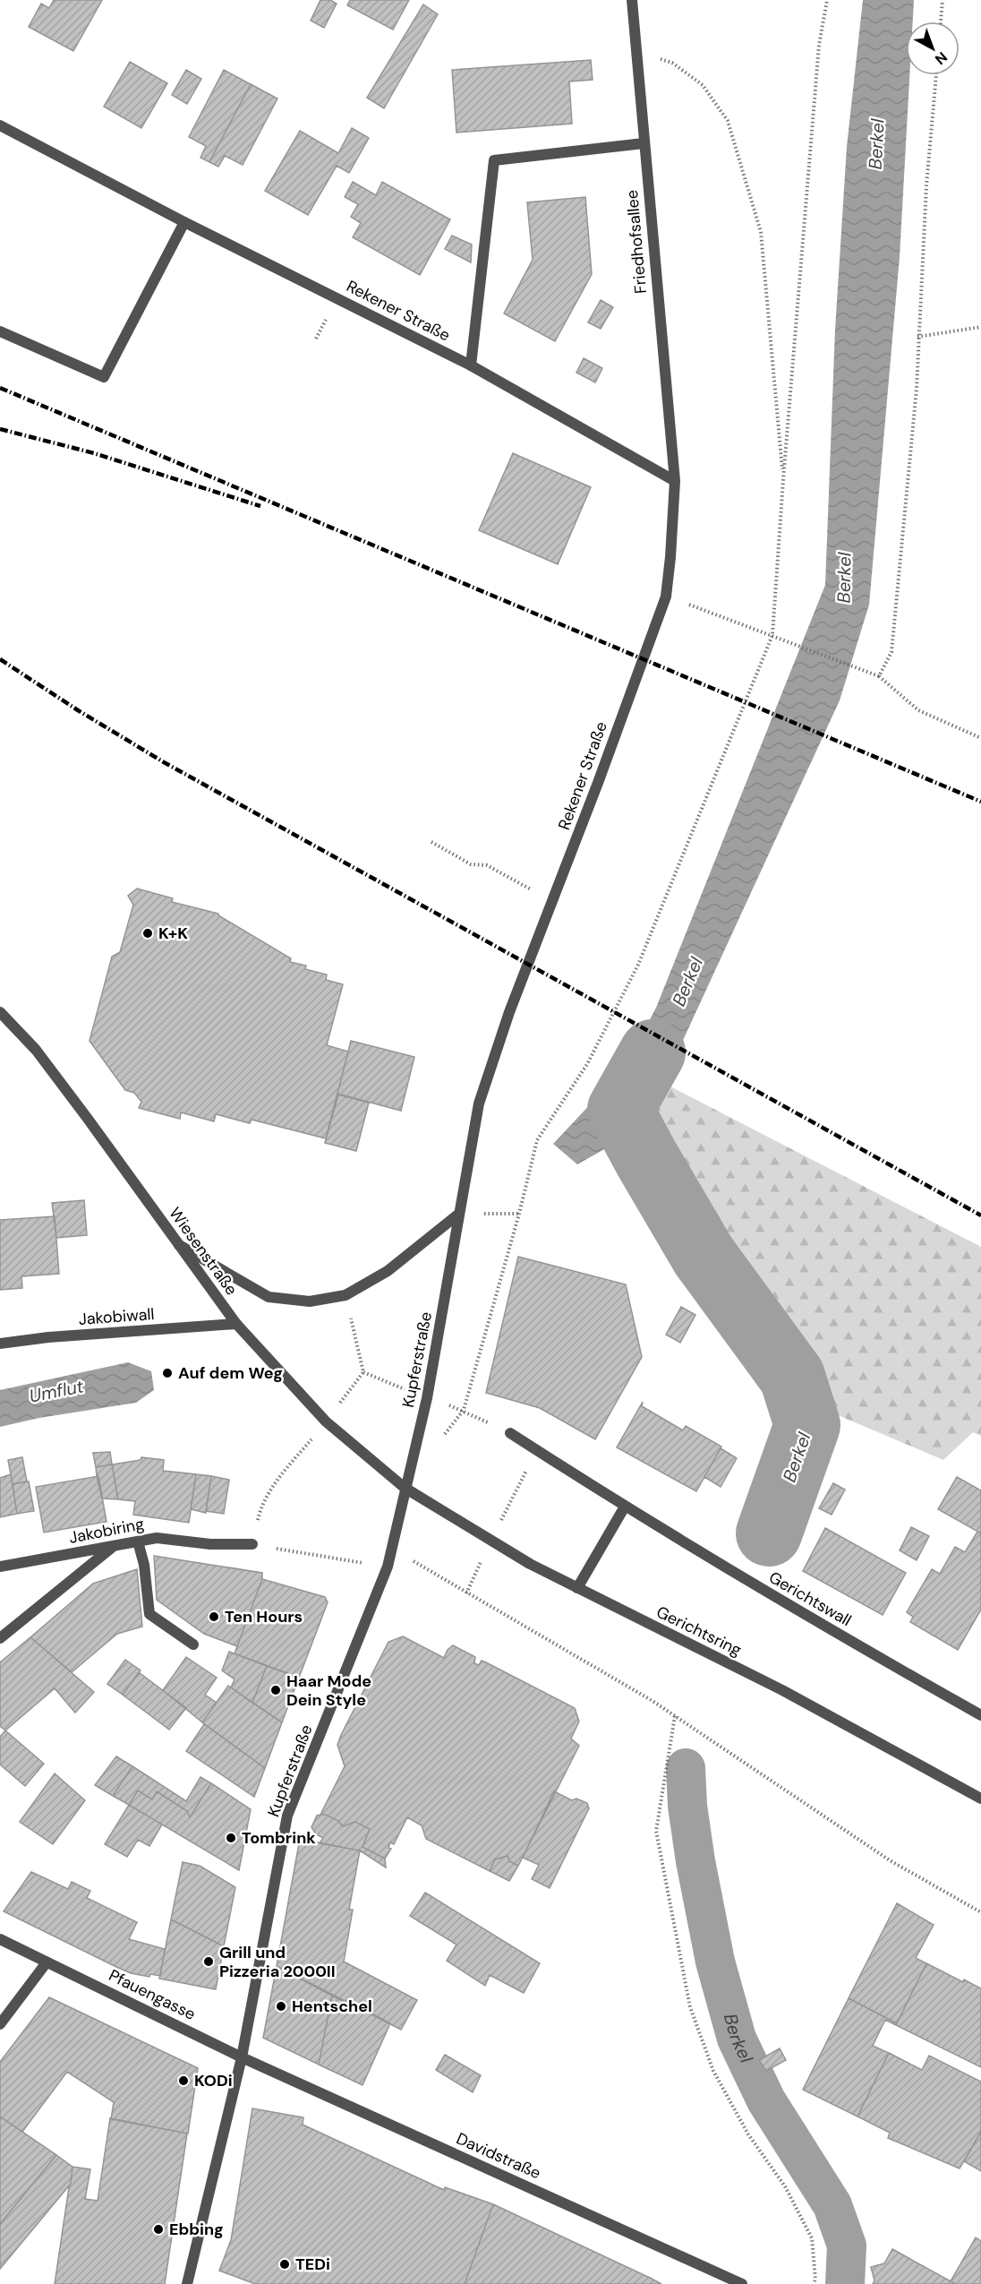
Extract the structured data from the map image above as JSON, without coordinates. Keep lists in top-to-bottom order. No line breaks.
{"streets":{"street":["Friedhofsallee","Rekener Straße","Wiesenstraße","Jakobiwall","Kupferstraße","Jakobiring","Gerichtswall","Gerichtsring","Pfauengasse","Davidstraße"]},"crossings":[["Friedhofsallee","Rekener Straße"],["Rekener Straße","Kupferstraße"],["Wiesenstraße","Jakobiwall"],["Wiesenstraße","Kupferstraße"],["Wiesenstraße","Gerichtsring"],["Kupferstraße","Gerichtsring"],["Kupferstraße","Pfauengasse"],["Kupferstraße","Davidstraße"],["Pfauengasse","Davidstraße"]],"water":["Berkel","Umflut"],"places":["K+K","Auf dem Weg","Ten Hours","Haar Mode Dein Style","Tombrink","Grill und Pizzeria 2000II","Hentschel","KODi","Ebbing","TEDi"],"north":"bottom right"}
